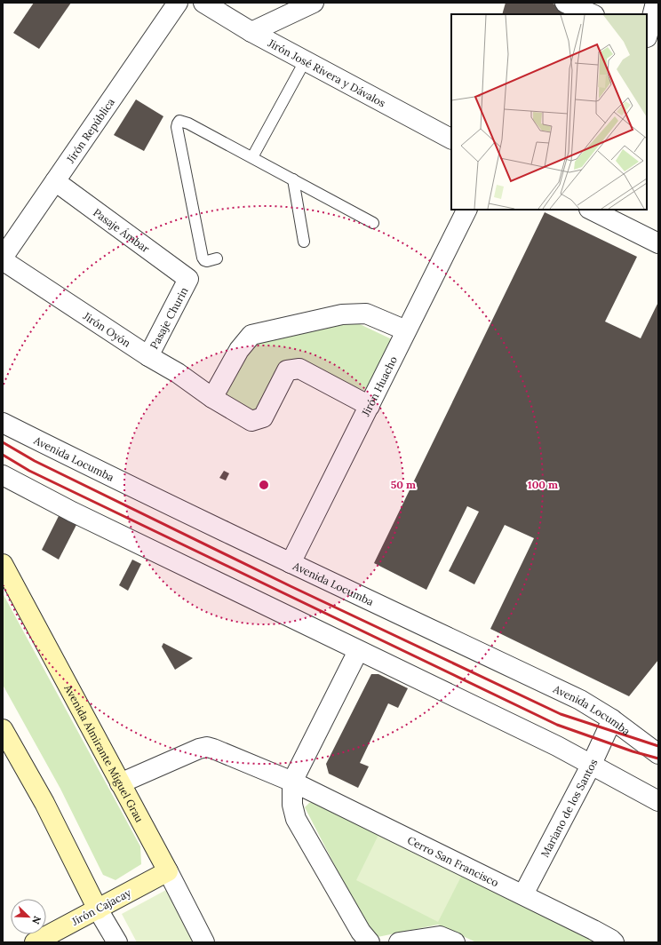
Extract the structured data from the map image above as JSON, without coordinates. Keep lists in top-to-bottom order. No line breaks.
{"streets":{"main road":["Avenida Almirante Miguel Grau","Jirón Cajacay"],"street":["Jirón José Rivera y Dávalos","Jirón República","Pasaje Ámbar","Pasaje Churin","Jirón Oyón","Jirón Huacho","Avenida Locumba","Mariano de los Santos","Cerro San Francisco"]},"crossings":[["Jirón República","Pasaje Ámbar"],["Pasaje Ámbar","Pasaje Churin"],["Pasaje Churin","Jirón Oyón"],["Jirón Oyón","Jirón Huacho"],["Jirón Huacho","Avenida Locumba"],["Avenida Locumba","Mariano de los Santos"],["Avenida Almirante Miguel Grau","Cerro San Francisco"],["Avenida Almirante Miguel Grau","Jirón Cajacay"],["Mariano de los Santos","Cerro San Francisco"]],"north":"bottom right","rings":["50 m","100 m"]}
